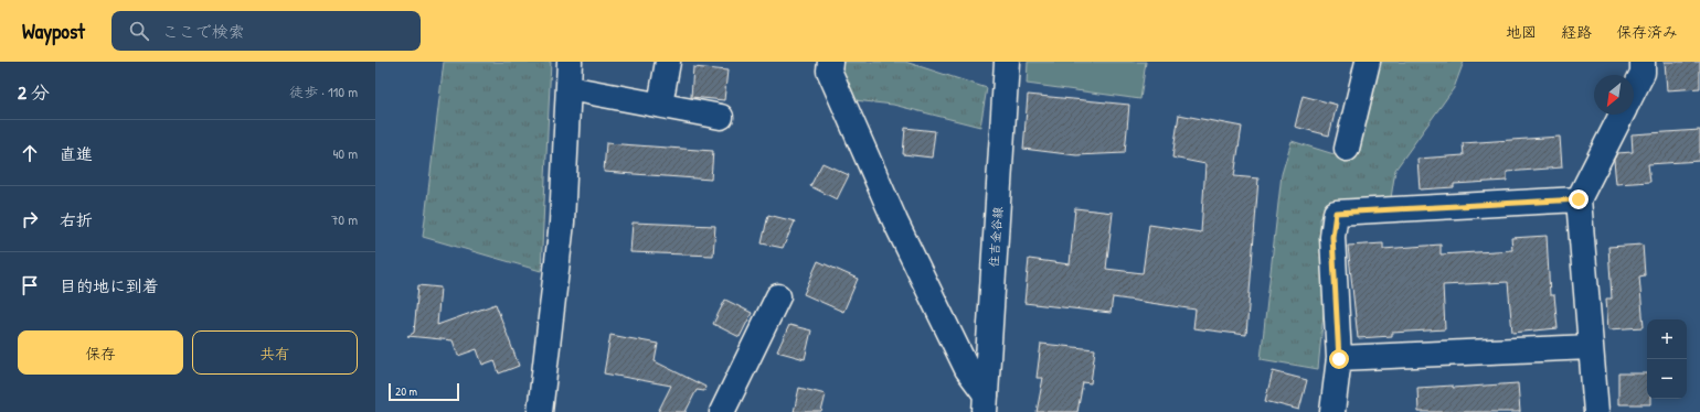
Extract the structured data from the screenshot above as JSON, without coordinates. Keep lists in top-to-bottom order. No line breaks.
{"streets":{"street":["住吉金谷線"]},"scale_bar":"20 m","north":"bottom left","page":{"header":"Waypost","search":"ここで検索","nav":["地図","経路","保存済み"],"heading":["2 分","徒歩 · 110 m"],"list":[["直進","40 m"],["右折","70 m"],"目的地に到着"],"buttons":["保存","共有"],"map_buttons":["+","−"],"scale":"20 m"}}
